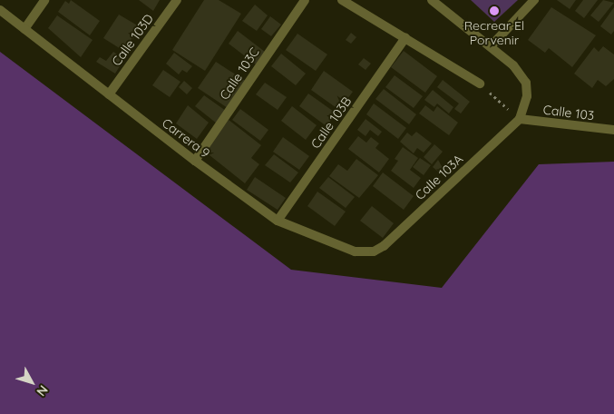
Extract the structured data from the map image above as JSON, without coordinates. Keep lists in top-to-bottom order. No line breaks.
{"streets":{"street":["Calle 103D","Calle 103C","Calle 103","Calle 103B","Carrera 9","Calle 103A"]},"crossings":[["Calle 103D","Carrera 9"],["Calle 103C","Carrera 9"],["Calle 103","Calle 103A"],["Calle 103B","Carrera 9"],["Carrera 9","Calle 103A"]],"places":["Recrear El Porvenir"],"north":"bottom right"}
